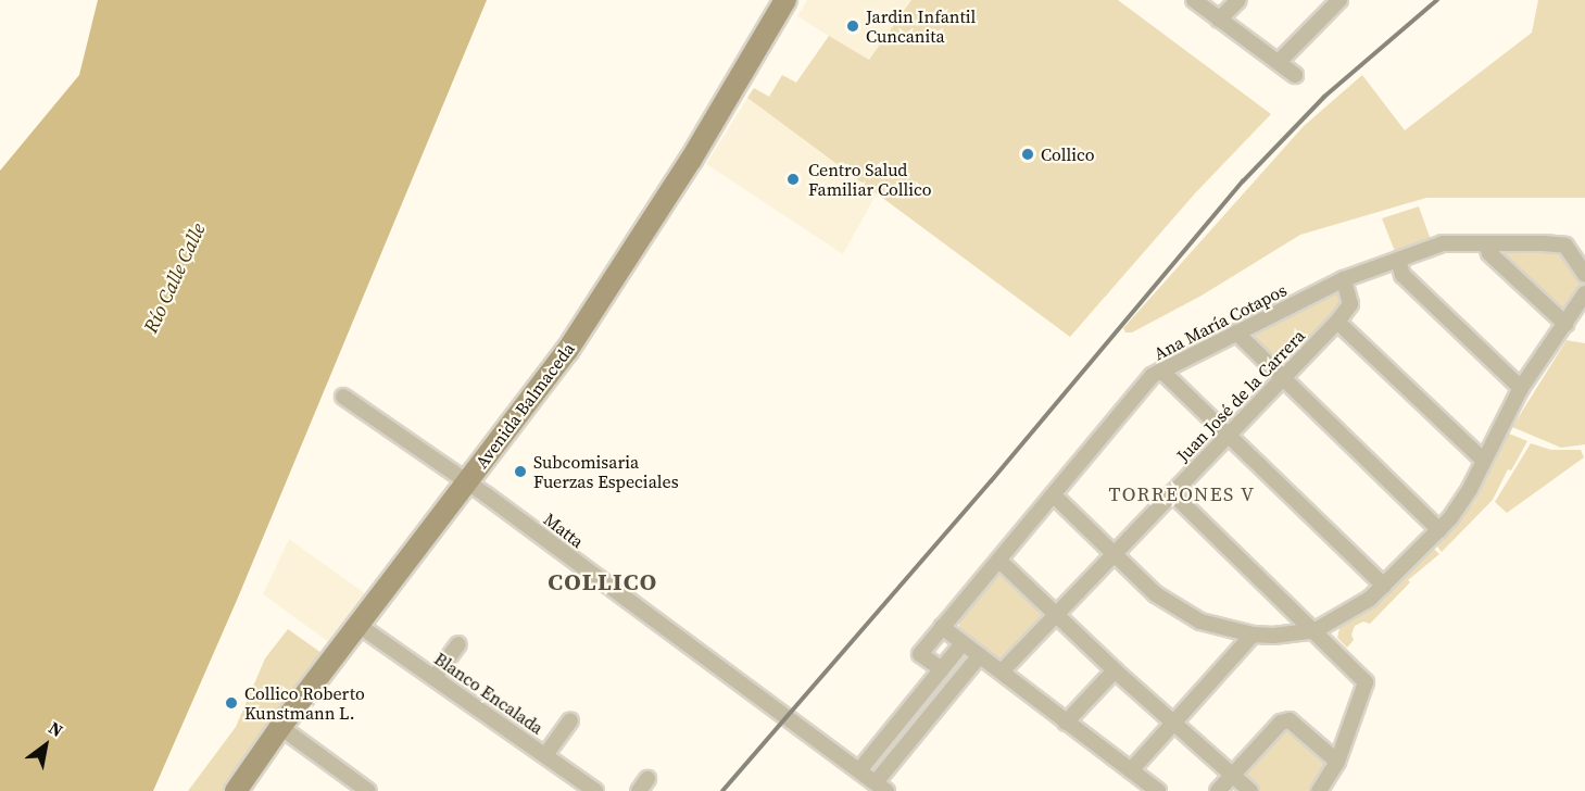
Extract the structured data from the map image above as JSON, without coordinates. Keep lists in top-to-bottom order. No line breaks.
{"streets":{"main road":["Avenida Balmaceda"],"street":["Ana María Cotapos","Juan José de la Carrera","Matta","Blanco Encalada"]},"crossings":[["Ana María Cotapos","Juan José de la Carrera"],["Avenida Balmaceda","Matta"],["Avenida Balmaceda","Blanco Encalada"]],"districts":["TORREONES V","COLLICO"],"water":["Río Calle Calle"],"places":["Jardin Infantil Cuncanita","Collico","Centro Salud Familiar Collico","Subcomisaria Fuerzas Especiales","Collico Roberto Kunstmann L."],"north":"top right"}
